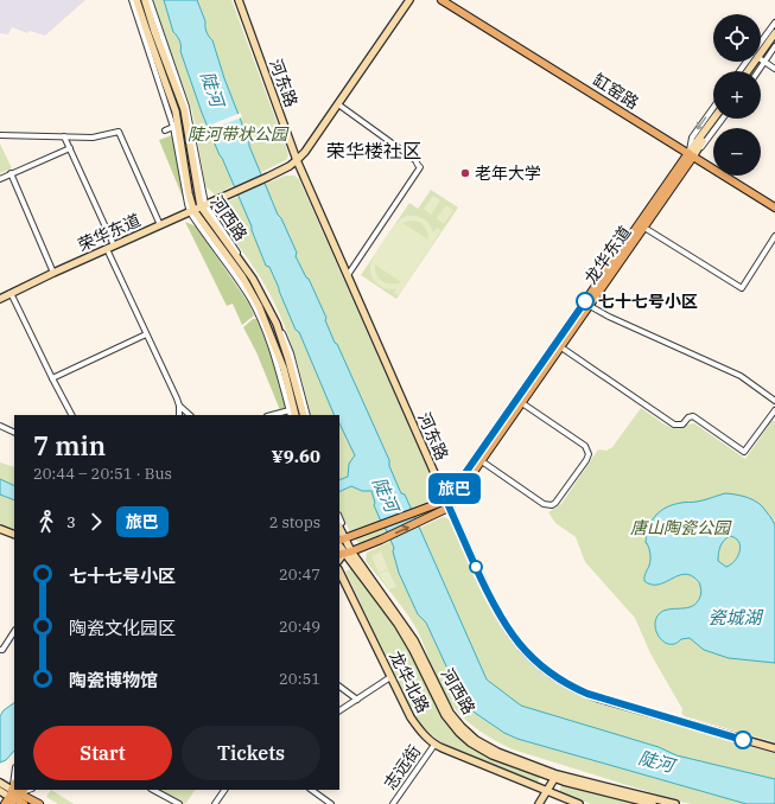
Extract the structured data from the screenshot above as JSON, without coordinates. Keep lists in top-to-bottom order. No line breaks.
{"streets":{"main road":["缸窑路","龙华东道"],"street":["河东路","河西路","荣华东道","龙华北路","志远街"]},"crossings":[["河东路","荣华东道"],["河东路","龙华东道"],["缸窑路","龙华东道"],["河西路","荣华东道"],["河西路","龙华东道"],["龙华北路","志远街"]],"districts":["荣华楼社区"],"water":["陡河","瓷城湖"],"parks":["陡河带状公园","唐山陶瓷公园"],"places":["老年大学","七十七号小区"],"lines":["bus line 旅巴"],"page":{"on_map":"旅巴","map_buttons":["+","−"],"heading":["7 min","20:44 – 20:51 · Bus","¥9.60"],"legs":["3","旅巴","2 stops"],"list":[{"name":"七十七号小区","value":"20:47"},{"name":"陶瓷文化园区","value":"20:49"},{"name":"陶瓷博物馆","value":"20:51"}],"buttons":["Start","Tickets"]}}
